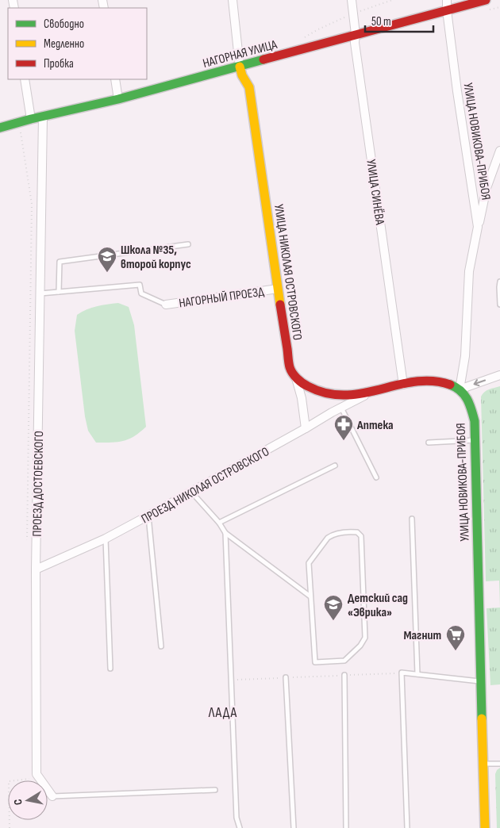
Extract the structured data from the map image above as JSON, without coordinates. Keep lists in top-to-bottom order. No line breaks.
{"streets":{"street":["НАГОРНАЯ УЛИЦА","УЛИЦА НОВИКОВА-ПРИБОЯ","УЛИЦА СИНЁВА","УЛИЦА НИКОЛАЯ ОСТРОВСКОГО","НАГОРНЫЙ ПРОЕЗД","ПРОЕЗД ДОСТОЕВСКОГО","ПРОЕЗД НИКОЛАЯ ОСТРОВСКОГО"]},"crossings":[["НАГОРНАЯ УЛИЦА","УЛИЦА НОВИКОВА-ПРИБОЯ"],["НАГОРНАЯ УЛИЦА","УЛИЦА СИНЁВА"],["НАГОРНАЯ УЛИЦА","УЛИЦА НИКОЛАЯ ОСТРОВСКОГО"],["НАГОРНАЯ УЛИЦА","ПРОЕЗД ДОСТОЕВСКОГО"],["УЛИЦА НИКОЛАЯ ОСТРОВСКОГО","НАГОРНЫЙ ПРОЕЗД"],["ПРОЕЗД ДОСТОЕВСКОГО","ПРОЕЗД НИКОЛАЯ ОСТРОВСКОГО"]],"districts":["ЛАДА"],"places":{"school or university":["Школа №35, второй корпус","Детский сад «Эврика»"],"pharmacy":["Аптека"],"supermarket":["Магнит"]},"legend":["Свободно","Медленно","Пробка"],"scale_bar":"50 m","north":"left"}
